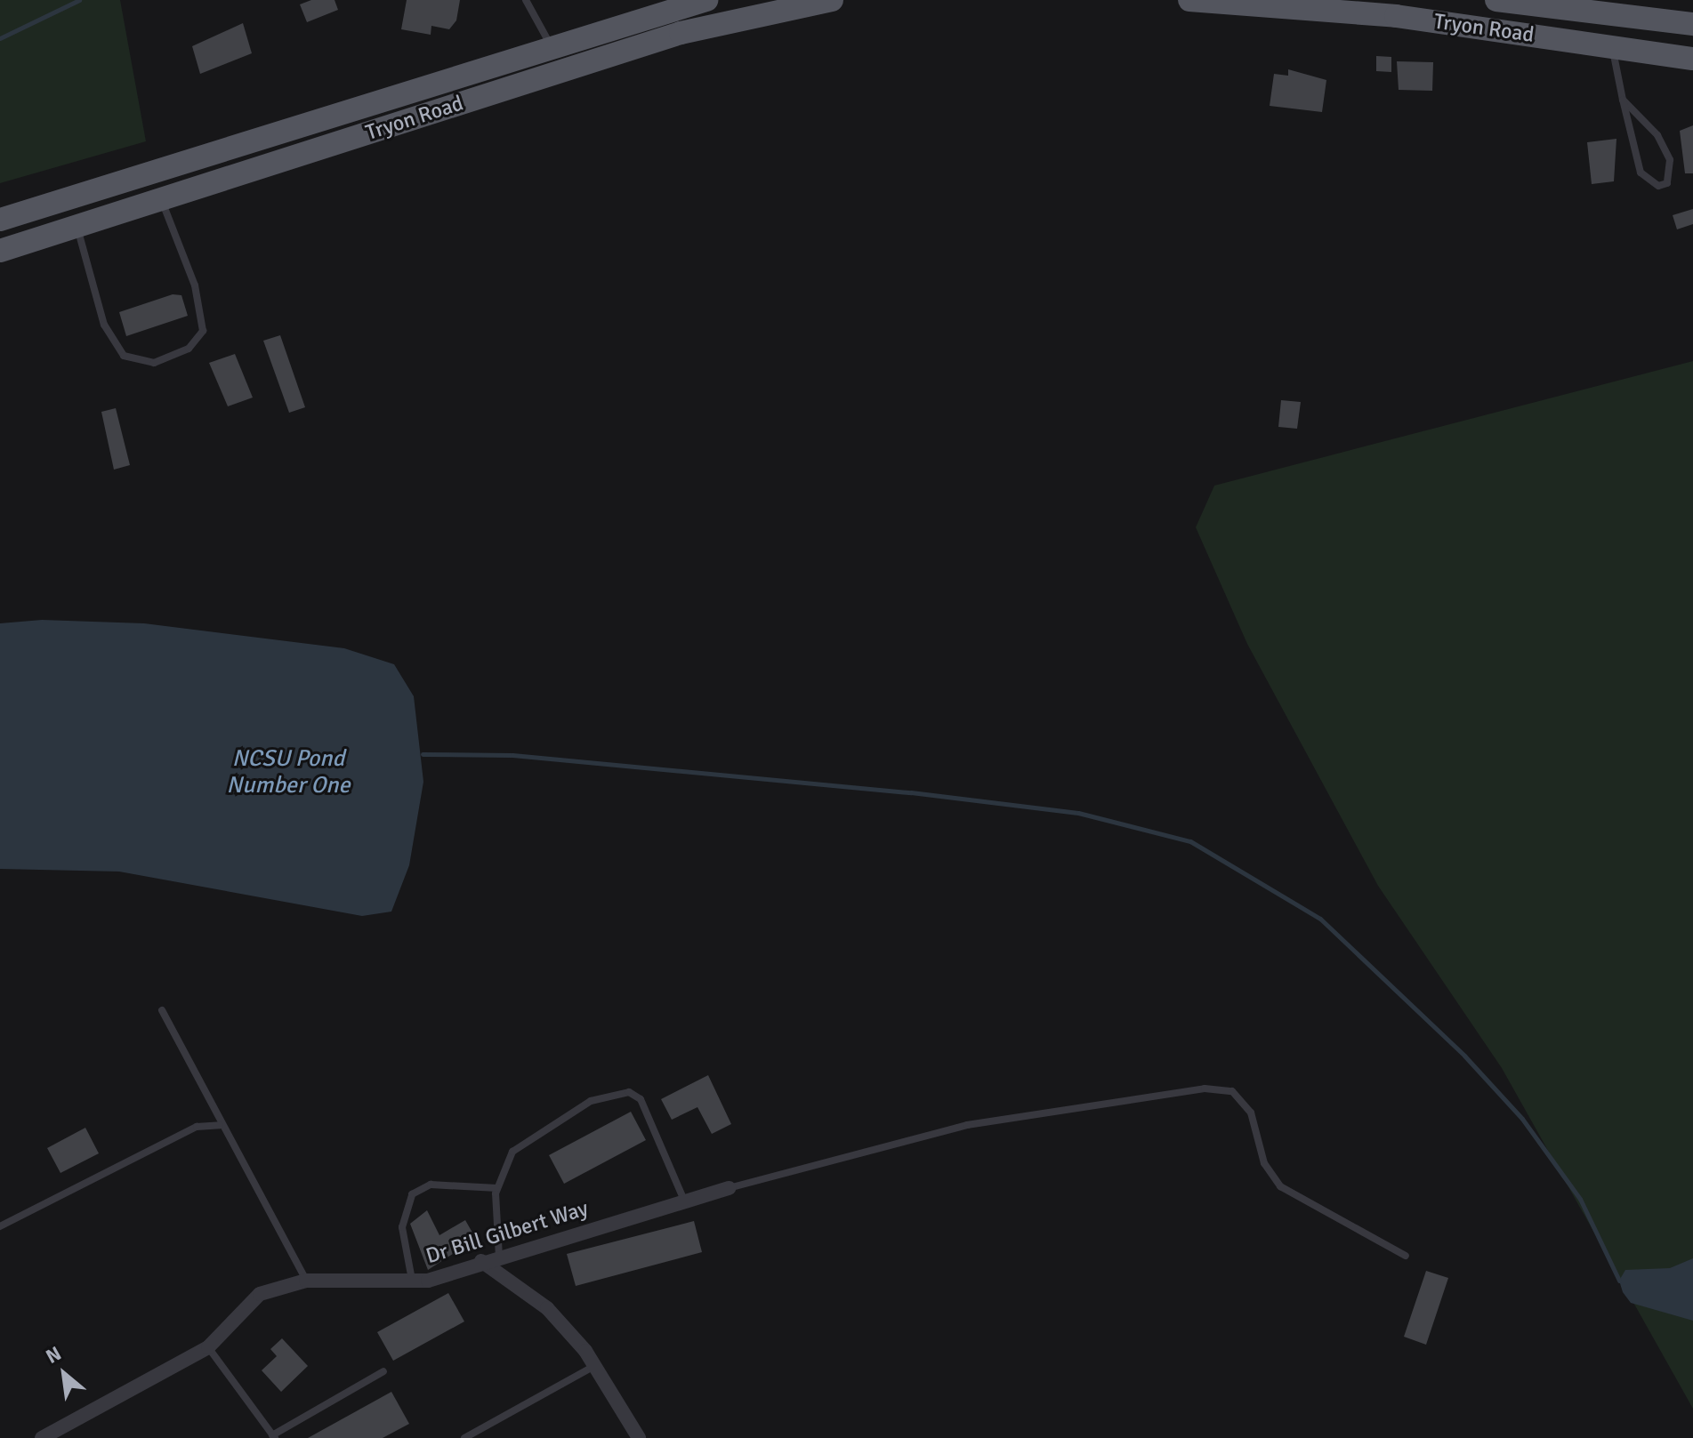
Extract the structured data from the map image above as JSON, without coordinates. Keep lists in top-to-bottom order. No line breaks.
{"streets":{"main road":["Tryon Road"],"street":["Dr Bill Gilbert Way"]},"water":["NCSU Pond Number One"],"north":"top left"}
